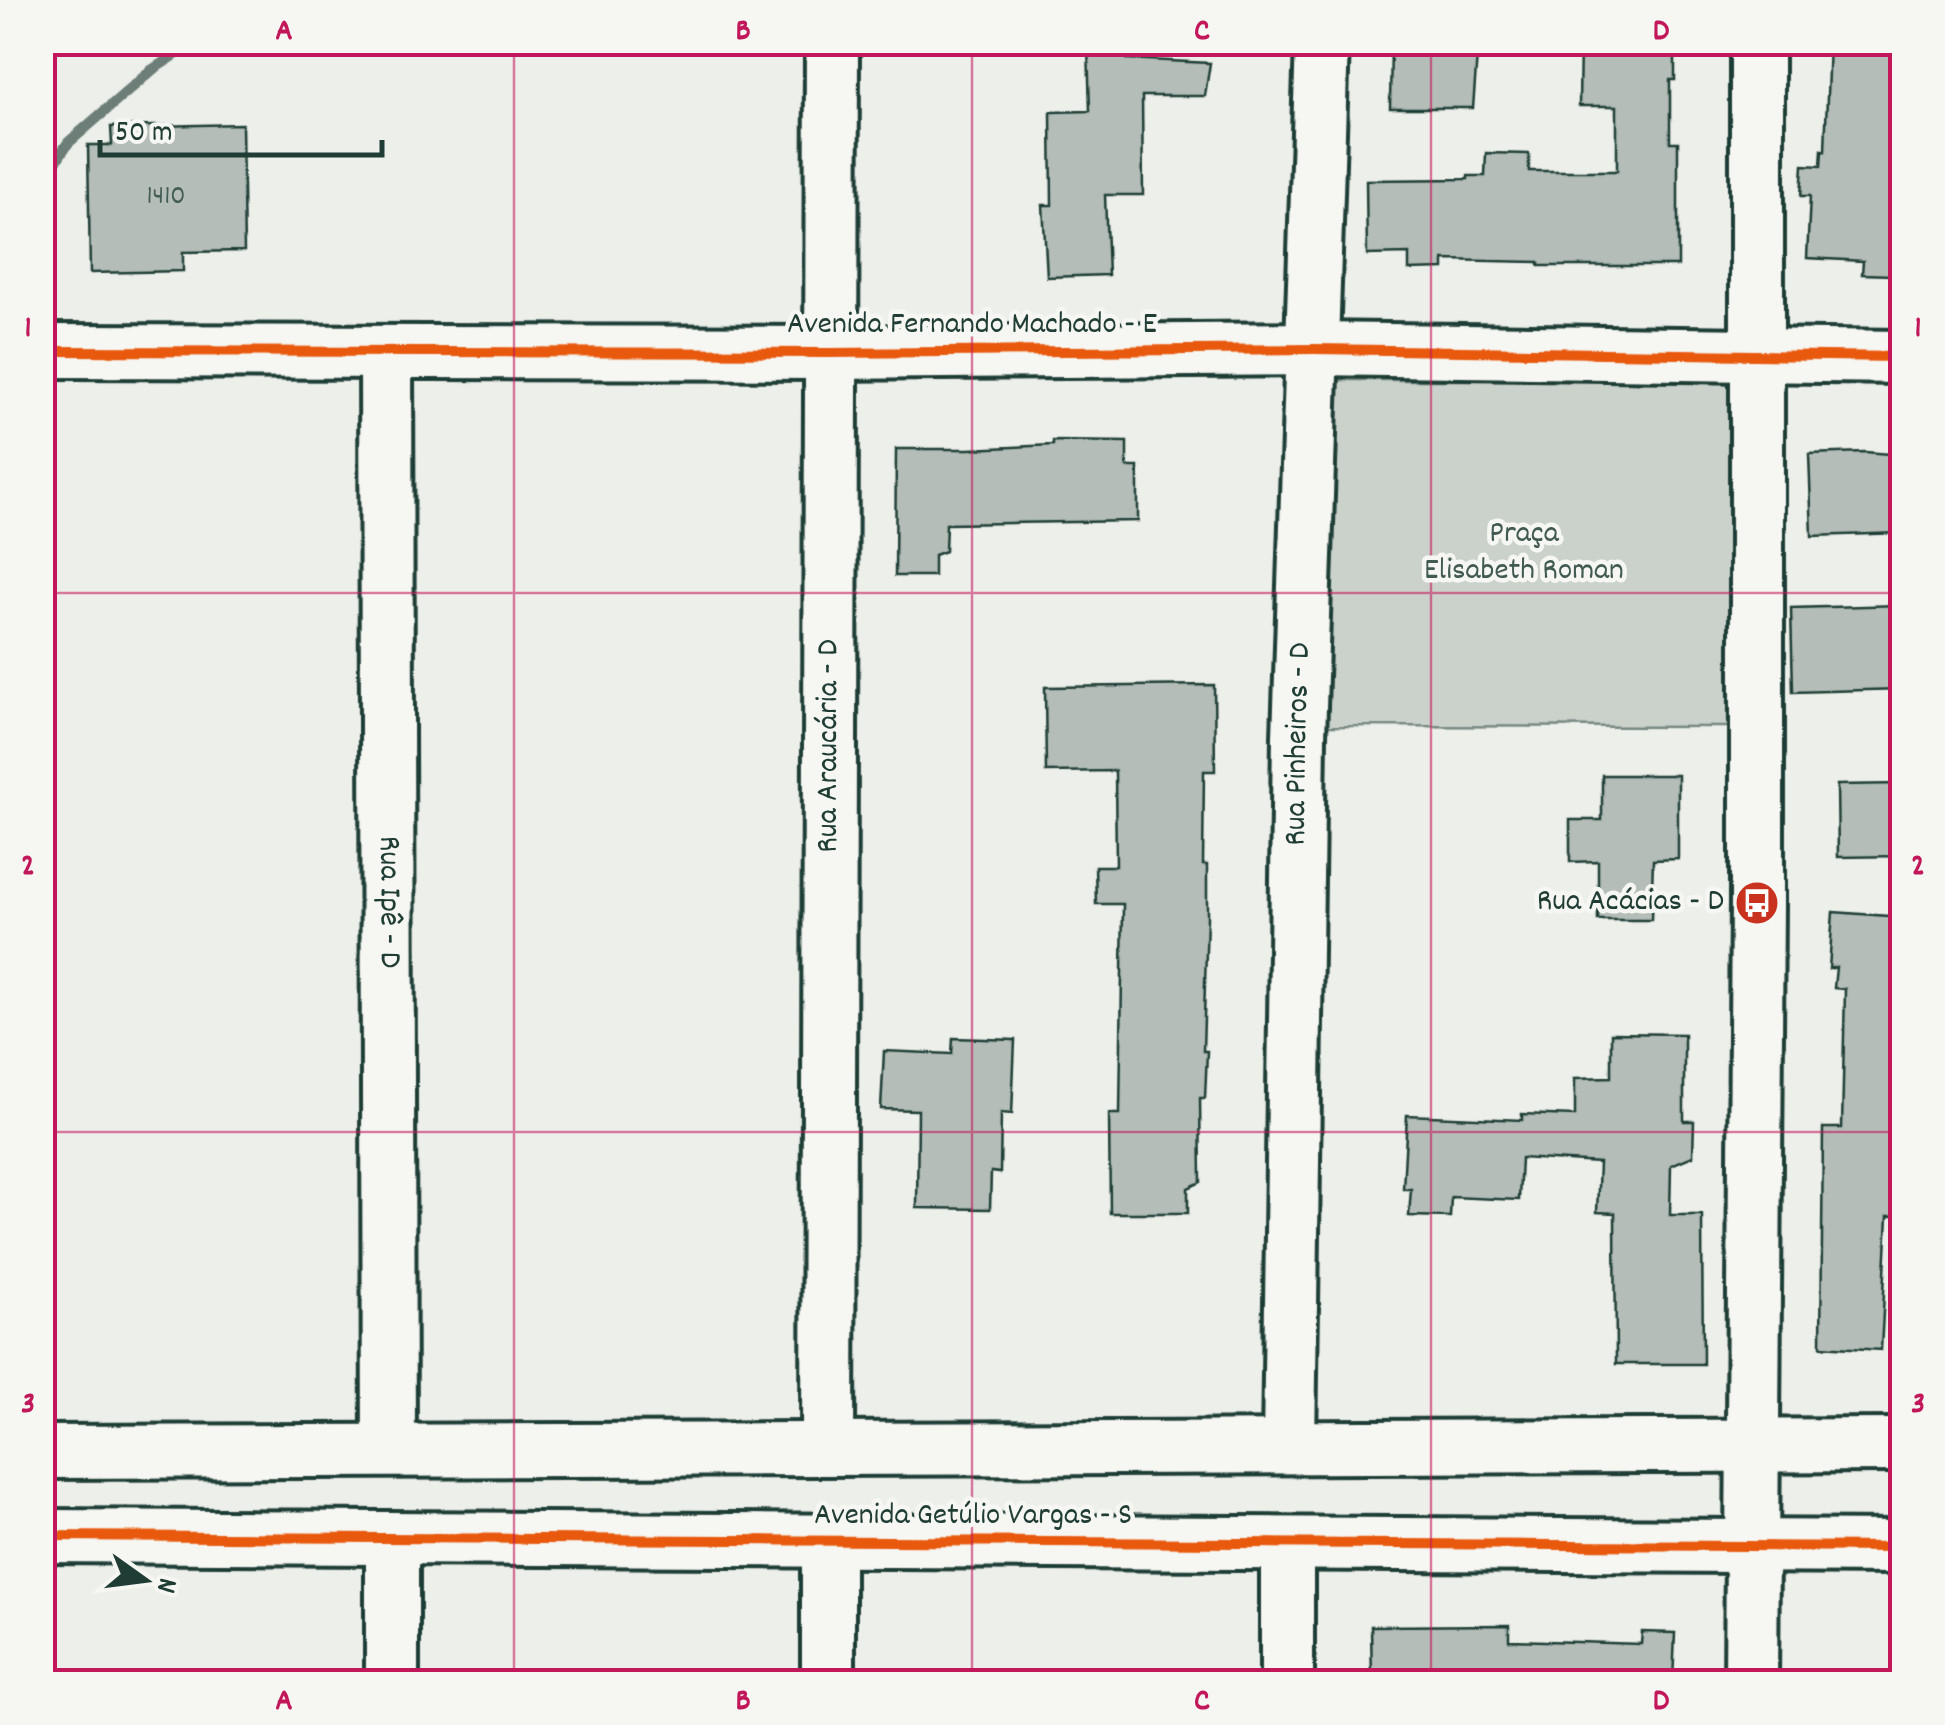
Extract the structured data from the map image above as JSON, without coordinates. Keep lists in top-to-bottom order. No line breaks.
{"streets":{"street":["Avenida Fernando Machado - E","Rua Pinheiros - D","Rua Araucária - D","Rua Ipê - D","Avenida Getúlio Vargas - S"]},"crossings":[["Avenida Fernando Machado - E","Rua Pinheiros - D"],["Avenida Fernando Machado - E","Rua Araucária - D"],["Avenida Fernando Machado - E","Rua Ipê - D"]],"parks":["Praça Elisabeth Roman"],"places":{"bus stop":["Rua Acácias - D"]},"house_numbers":["1410"],"scale_bar":"50 m","north":"right","grid":{"columns":["A","B","C","D"],"rows":["1","2","3"]}}
